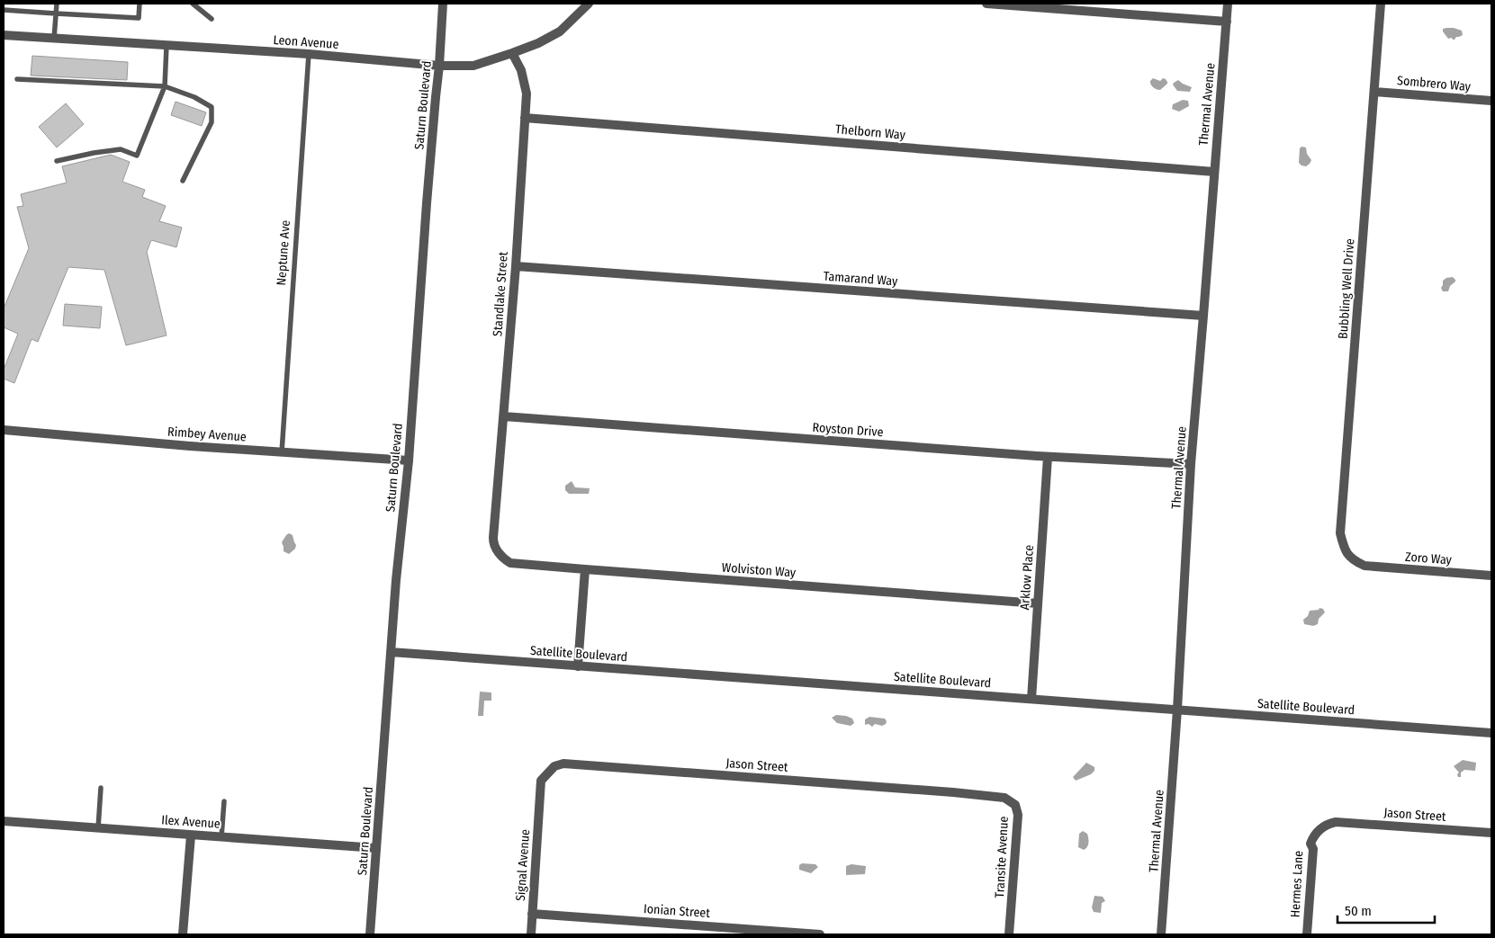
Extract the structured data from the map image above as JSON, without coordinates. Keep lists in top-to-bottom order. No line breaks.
{"streets":{"street":["Leon Avenue","Sombrero Way","Thermal Avenue","Saturn Boulevard","Thelborn Way","Tamarand Way","Bubbling Well Drive","Standlake Street","Royston Drive","Rimbey Avenue","Zoro Way","Wolviston Way","Arklow Place","Satellite Boulevard","Jason Street","Ilex Avenue","Transite Avenue","Signal Avenue","Hermes Lane","Ionian Street"],"lane":["Neptune Ave"]},"crossings":[["Leon Avenue","Saturn Boulevard"],["Leon Avenue","Neptune Ave"],["Leon Avenue","Standlake Street"],["Sombrero Way","Bubbling Well Drive"],["Thermal Avenue","Thelborn Way"],["Thermal Avenue","Tamarand Way"],["Thermal Avenue","Royston Drive"],["Thermal Avenue","Satellite Boulevard"],["Saturn Boulevard","Rimbey Avenue"],["Saturn Boulevard","Satellite Boulevard"],["Saturn Boulevard","Ilex Avenue"],["Thelborn Way","Standlake Street"],["Neptune Ave","Rimbey Avenue"],["Tamarand Way","Standlake Street"],["Bubbling Well Drive","Zoro Way"],["Standlake Street","Royston Drive"],["Standlake Street","Wolviston Way"],["Royston Drive","Arklow Place"],["Wolviston Way","Arklow Place"],["Arklow Place","Satellite Boulevard"],["Jason Street","Transite Avenue"],["Jason Street","Signal Avenue"],["Jason Street","Hermes Lane"],["Signal Avenue","Ionian Street"]],"scale_bar":"50 m"}
